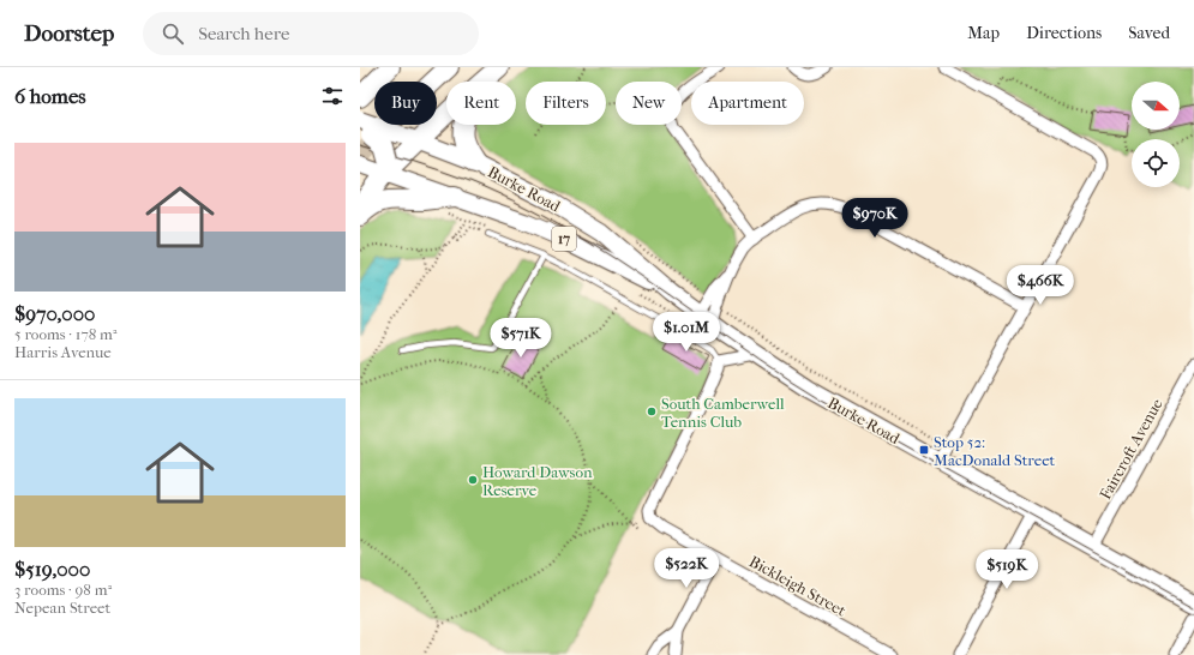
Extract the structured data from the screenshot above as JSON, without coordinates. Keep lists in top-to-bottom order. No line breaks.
{"streets":{"main road":["Burke Road","17"],"street":["Faircroft Avenue","Bickleigh Street"]},"crossings":[["Burke Road","Faircroft Avenue"]],"places":{"other":["South Camberwell Tennis Club","Howard Dawson Reserve"],"transit":["Stop 52: MacDonald Street"]},"north":"right","page":{"header":"Doorstep","search":"Search here","nav":["Map","Directions","Saved"],"heading":"6 homes","chip":["Buy","Rent","Filters","New","Apartment"],"list":[{"name":"$970,000","note":"5 rooms · 178 m² · Harris Avenue"},{"name":"$519,000","note":"3 rooms · 98 m² · Nepean Street"}],"price":["$970K","$466K","$1.01M","$571K","$522K","$519K"]}}
